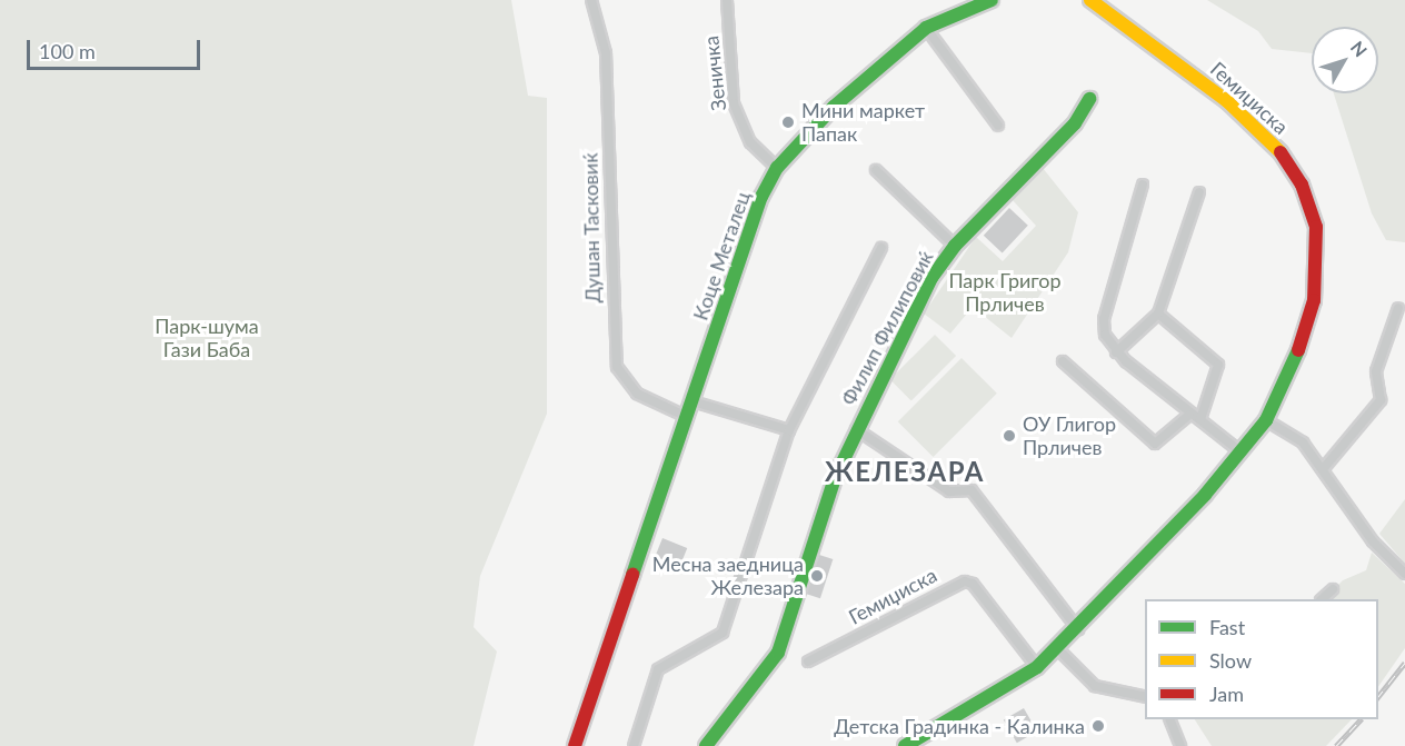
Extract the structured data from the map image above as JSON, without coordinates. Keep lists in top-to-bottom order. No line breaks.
{"streets":{"street":["Зеничка","Гемиџиска","Душан Тасковиќ","Коце Металец","Филип Филиповиќ"]},"crossings":[["Зеничка","Коце Металец"],["Гемиџиска","Филип Филиповиќ"],["Душан Тасковиќ","Коце Металец"]],"districts":["ЖЕЛЕЗАРА"],"parks":["Парк Григор Прличев","Парк-шума Гази Баба"],"places":["Мини маркет Папак","ОУ Глигор Прличев","Месна заедница Железара","Детска Градинка - Калинка"],"legend":["Fast","Slow","Jam"],"scale_bar":"100 m","north":"top right"}
